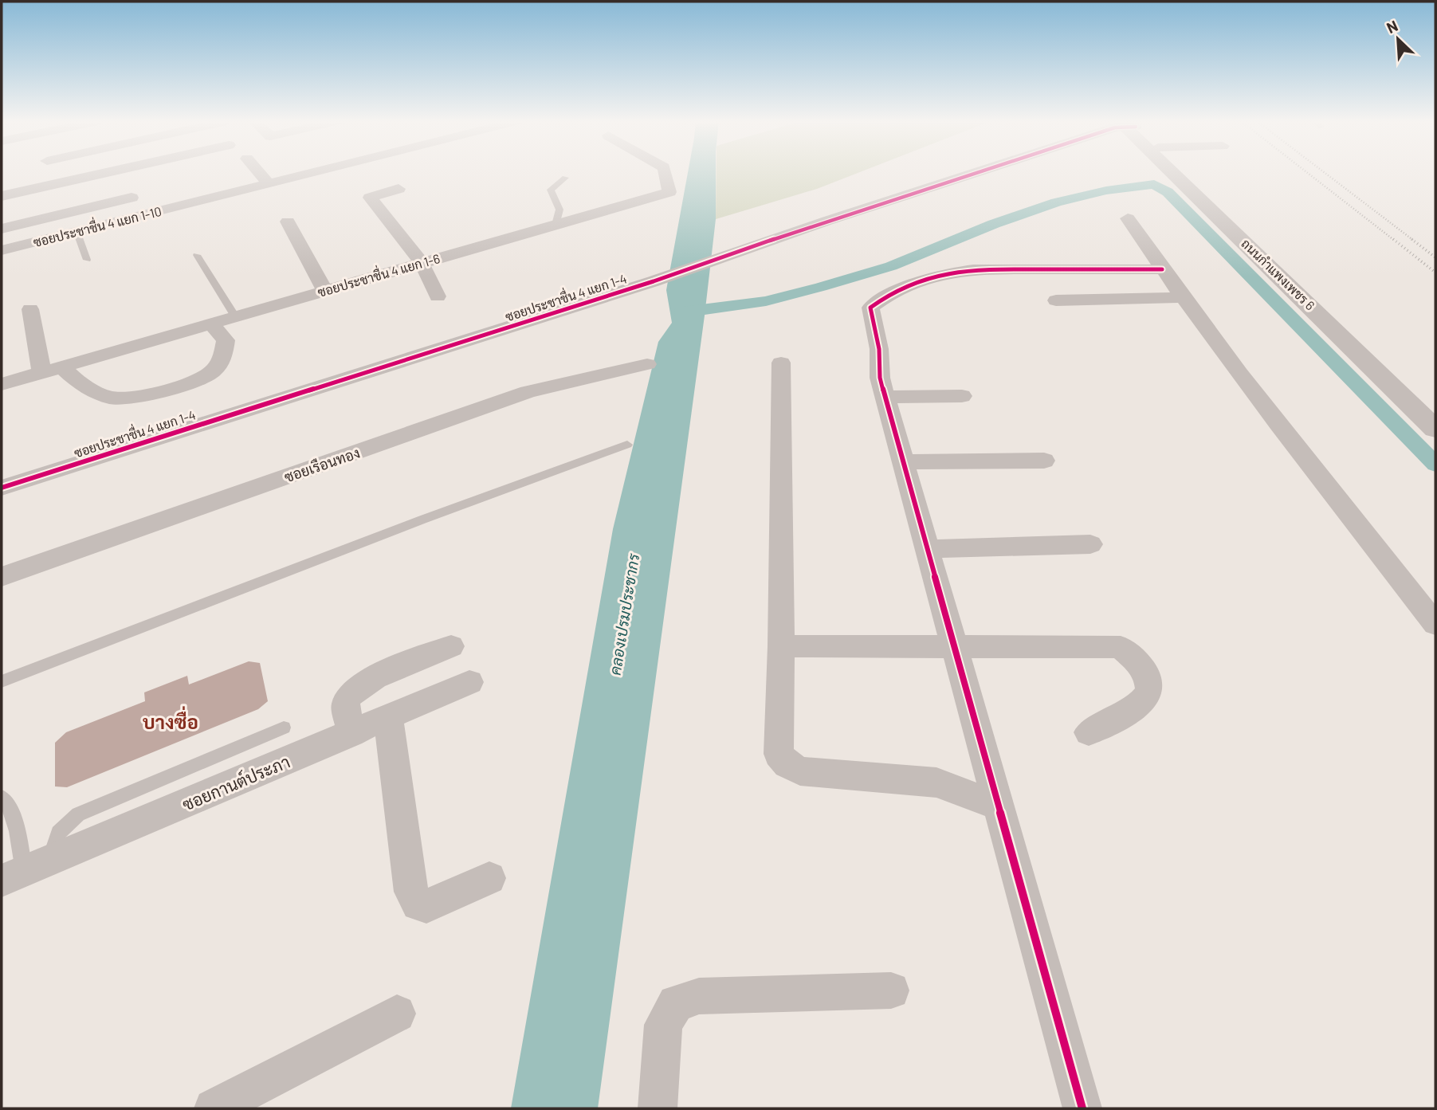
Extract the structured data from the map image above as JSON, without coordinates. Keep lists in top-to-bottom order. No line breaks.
{"streets":{"street":["ซอยประชาชื่น 4 แยก 1-10","ถนนกำแพงเพชร 6","ซอยประชาชื่น 4 แยก 1-6","ซอยประชาชื่น 4 แยก 1-4","ซอยเรือนทอง","ซอยกานต์ประภา"]},"districts":["บางซื่อ"],"water":["คลองเปรมประชากร"],"north":"top left"}
